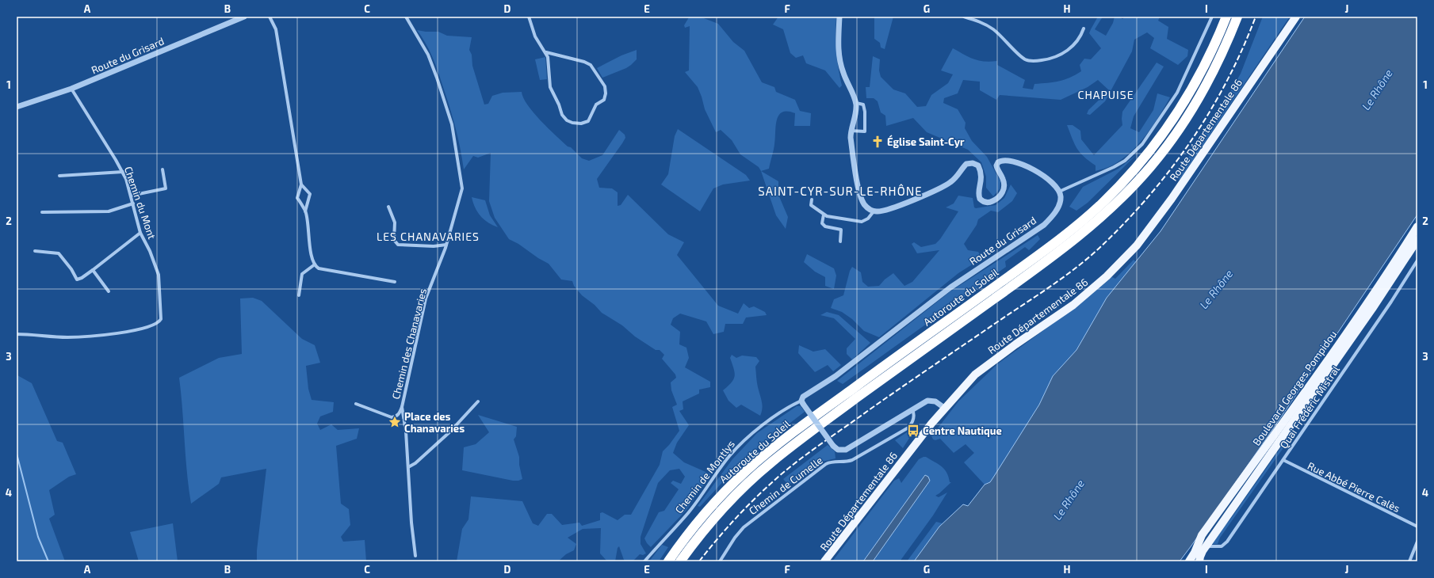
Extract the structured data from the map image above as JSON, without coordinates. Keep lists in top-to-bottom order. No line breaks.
{"streets":{"highway":["Autoroute du Soleil"],"main road":["Route Départementale 86","Boulevard Georges Pompidou"],"street":["Route du Grisard","Chemin du Mont","Chemin des Chanavaries","Quai Frédéric Mistral","Chemin de Montlys","Chemin de Cumelle","Rue Abbé Pierre Calès"]},"crossings":[["Route du Grisard","Chemin du Mont"],["Route du Grisard","Chemin de Montlys"],["Boulevard Georges Pompidou","Quai Frédéric Mistral"],["Quai Frédéric Mistral","Rue Abbé Pierre Calès"]],"districts":["CHAPUISE","SAINT-CYR-SUR-LE-RHÔNE","LES CHANAVARIES"],"water":["Le Rhône"],"places":{"church":["Église Saint-Cyr"],"place":["Place des Chanavaries"],"bus stop":["Centre Nautique"]},"grid":{"columns":["A","B","C","D","E","F","G","H","I","J"],"rows":["1","2","3","4"]}}
